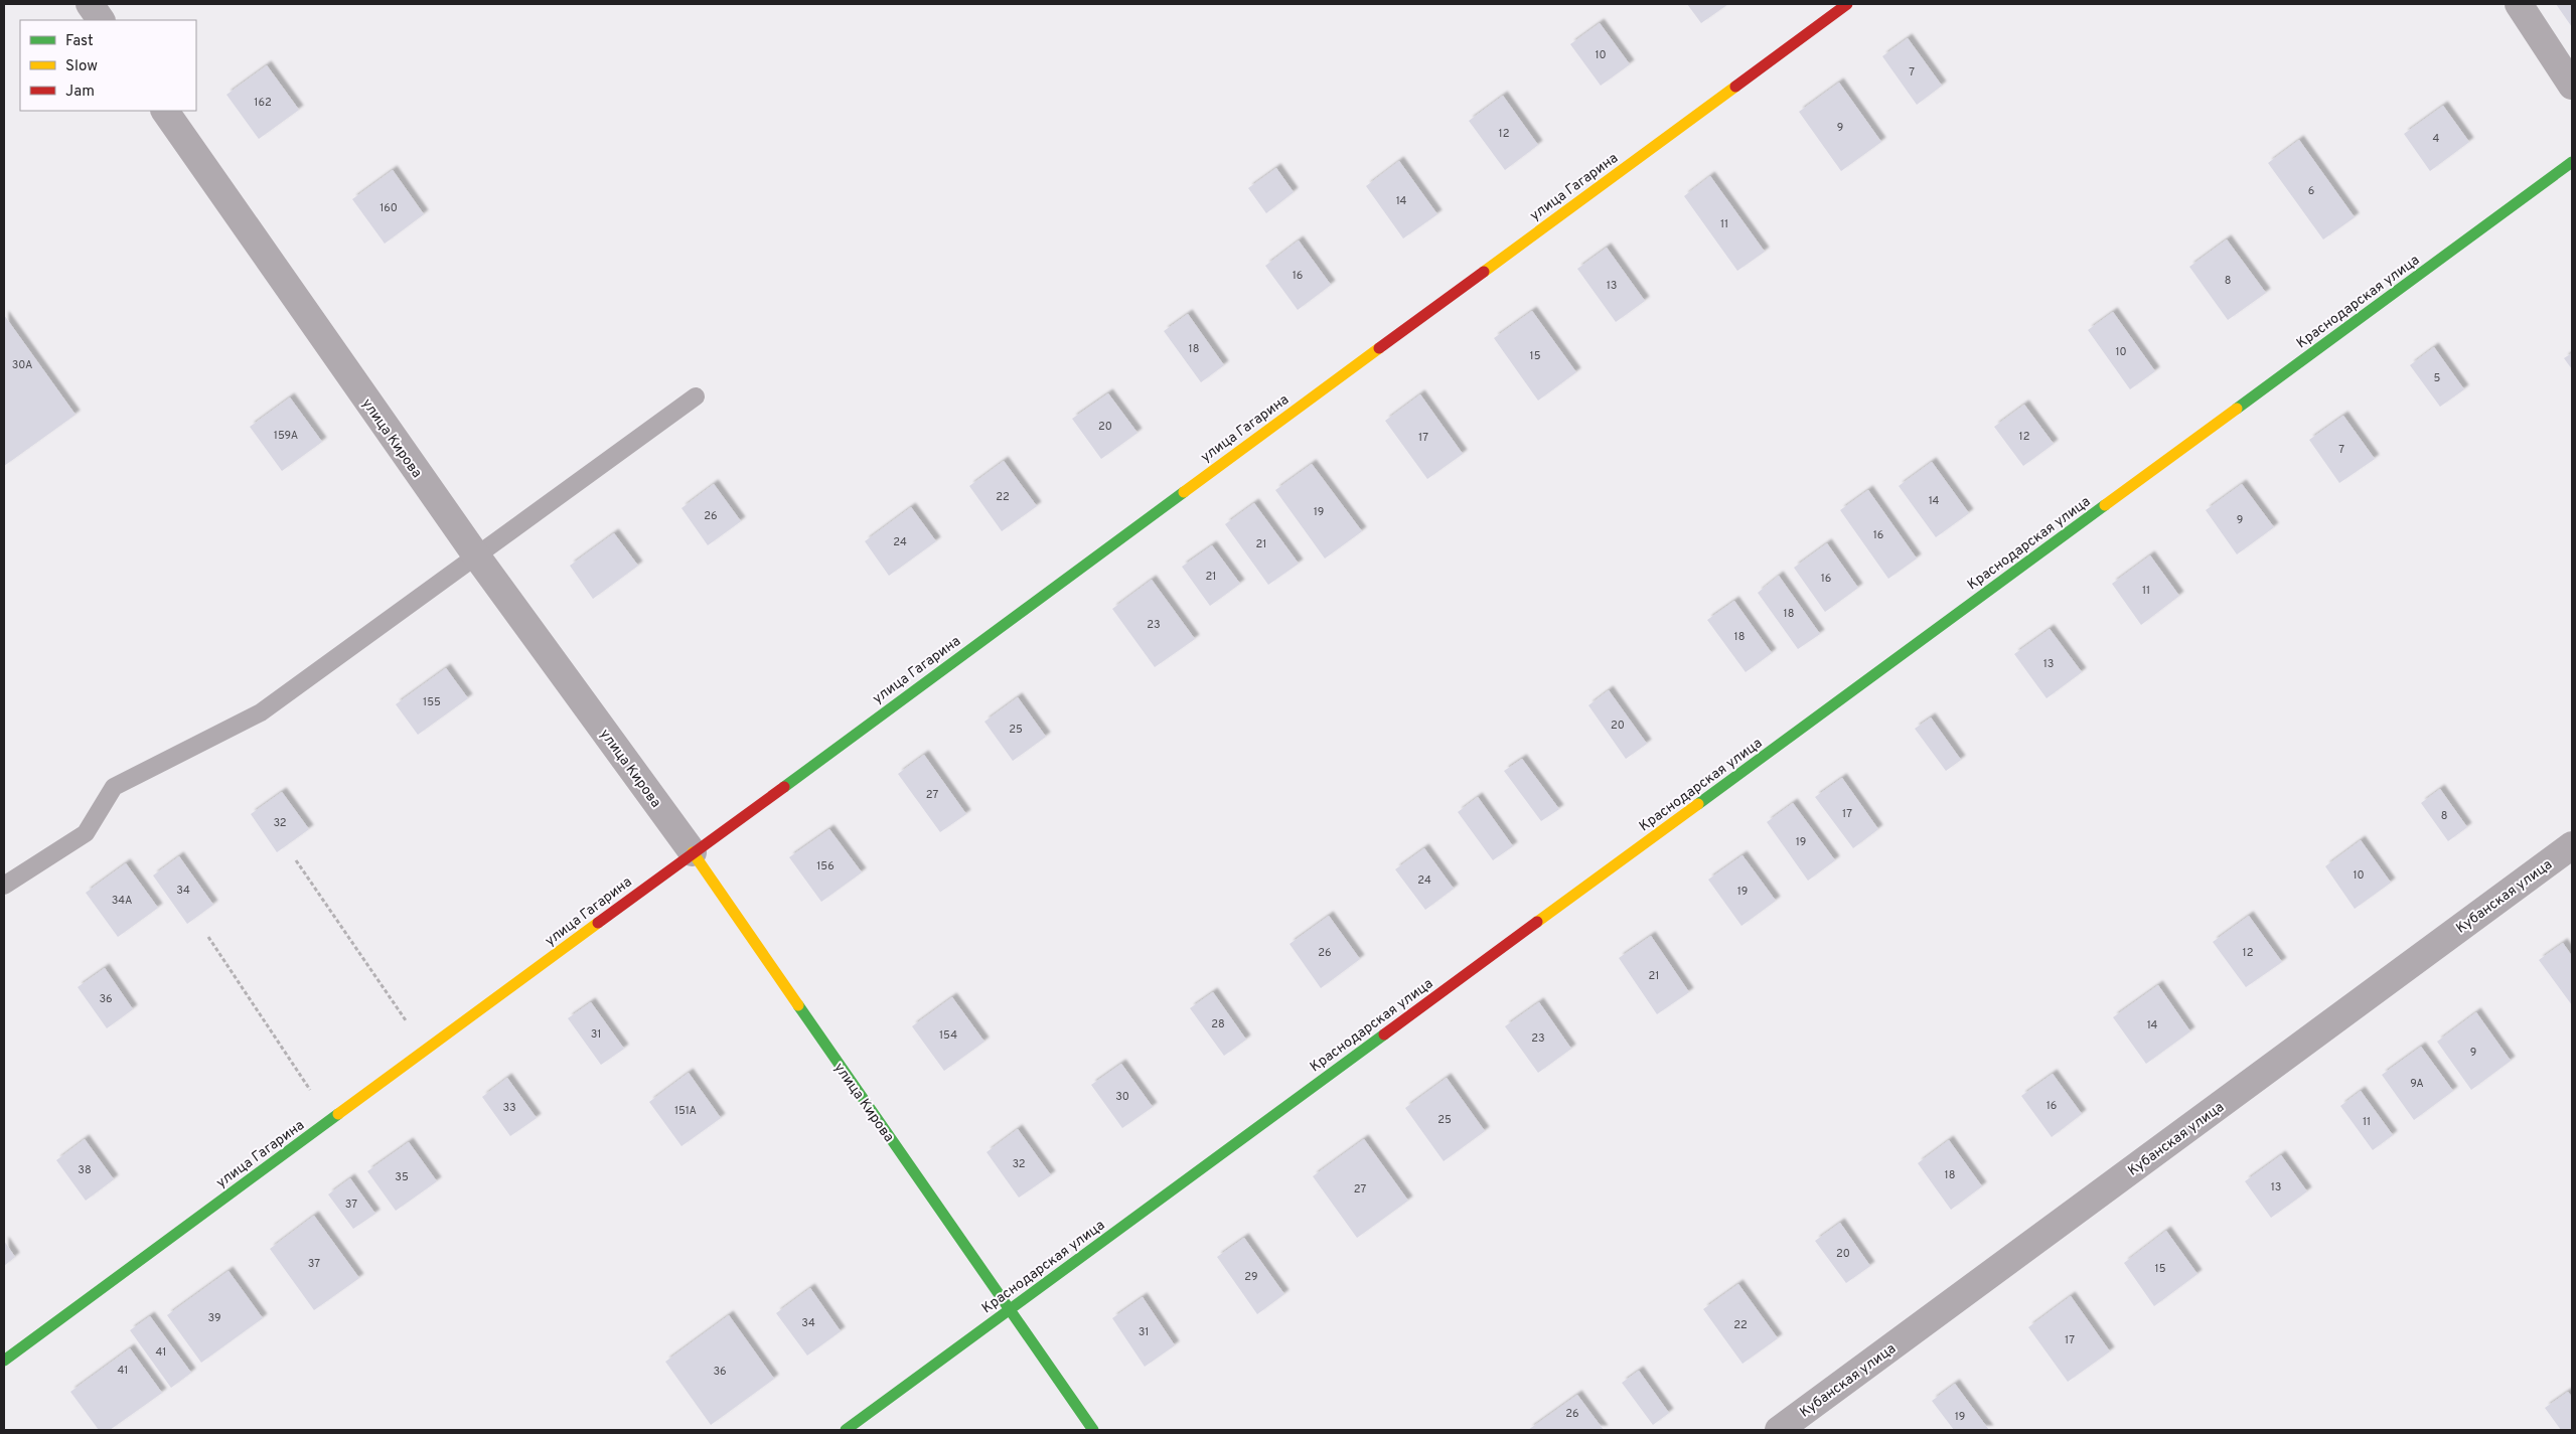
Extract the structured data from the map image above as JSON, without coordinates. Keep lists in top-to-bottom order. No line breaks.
{"streets":{"street":["улица Гагарина","Краснодарская улица","улица Кирова","Кубанская улица"]},"crossings":[["улица Гагарина","улица Кирова"],["Краснодарская улица","улица Кирова"]],"house_numbers":["10","7","162","9","12","4","6","14","160","11","16","8","13","18","10","15","30А","5","20","159А","12","17","7","22","14","19","26","9","16","24","21","21","16","11","18","23","18","13","155","20","25","27","17","8","32","19","156","10","24","34","19","34А","26","12","21","36","28","14","31","154","23","9","9А","30","16","33","151А","25","11","32","38","18","35","13","27","37","20","37","15","29","39","34","22","31","17","41","41","36","26","19"],"legend":["Fast","Slow","Jam"]}
